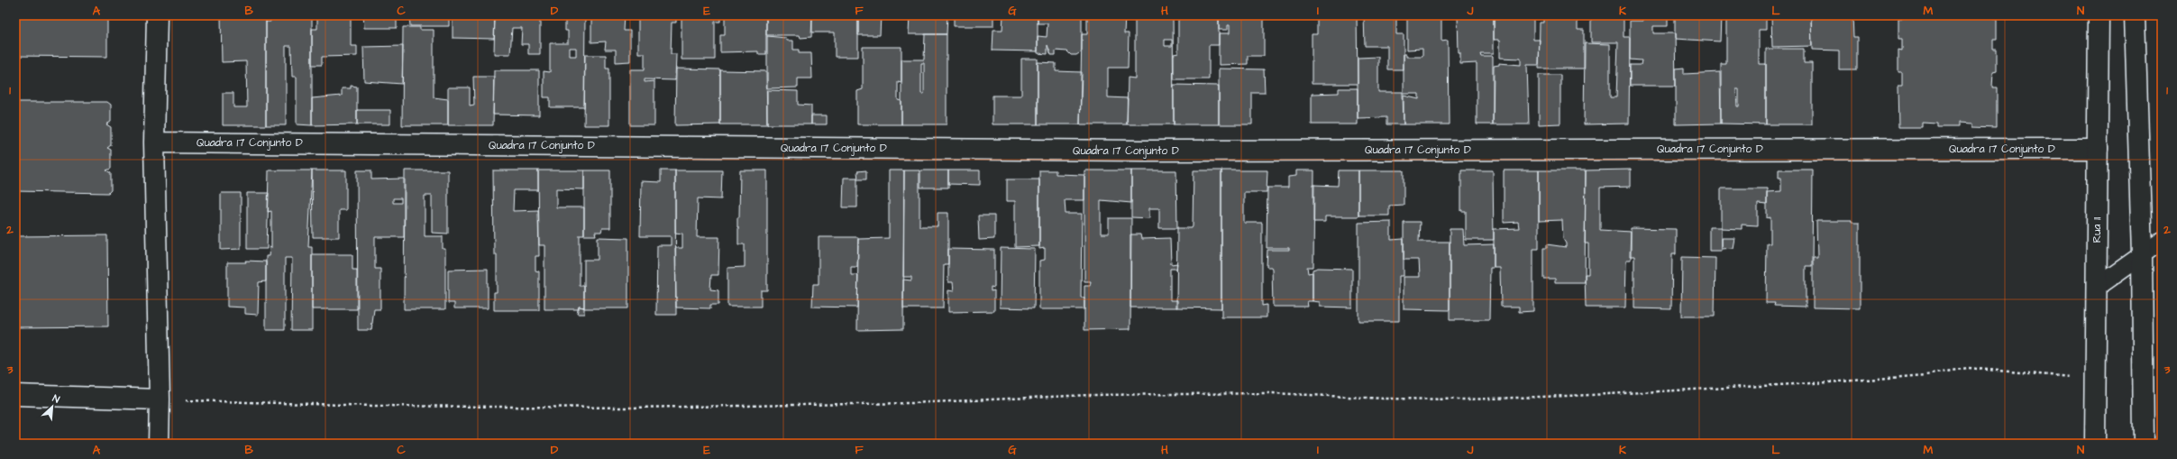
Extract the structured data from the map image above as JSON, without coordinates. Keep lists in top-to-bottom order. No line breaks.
{"streets":{"street":["Quadra 17 Conjunto D","Rua 11"]},"crossings":[["Quadra 17 Conjunto D","Rua 11"]],"north":"top right","grid":{"columns":["A","B","C","D","E","F","G","H","I","J","K","L","M","N"],"rows":["1","2","3"]}}
